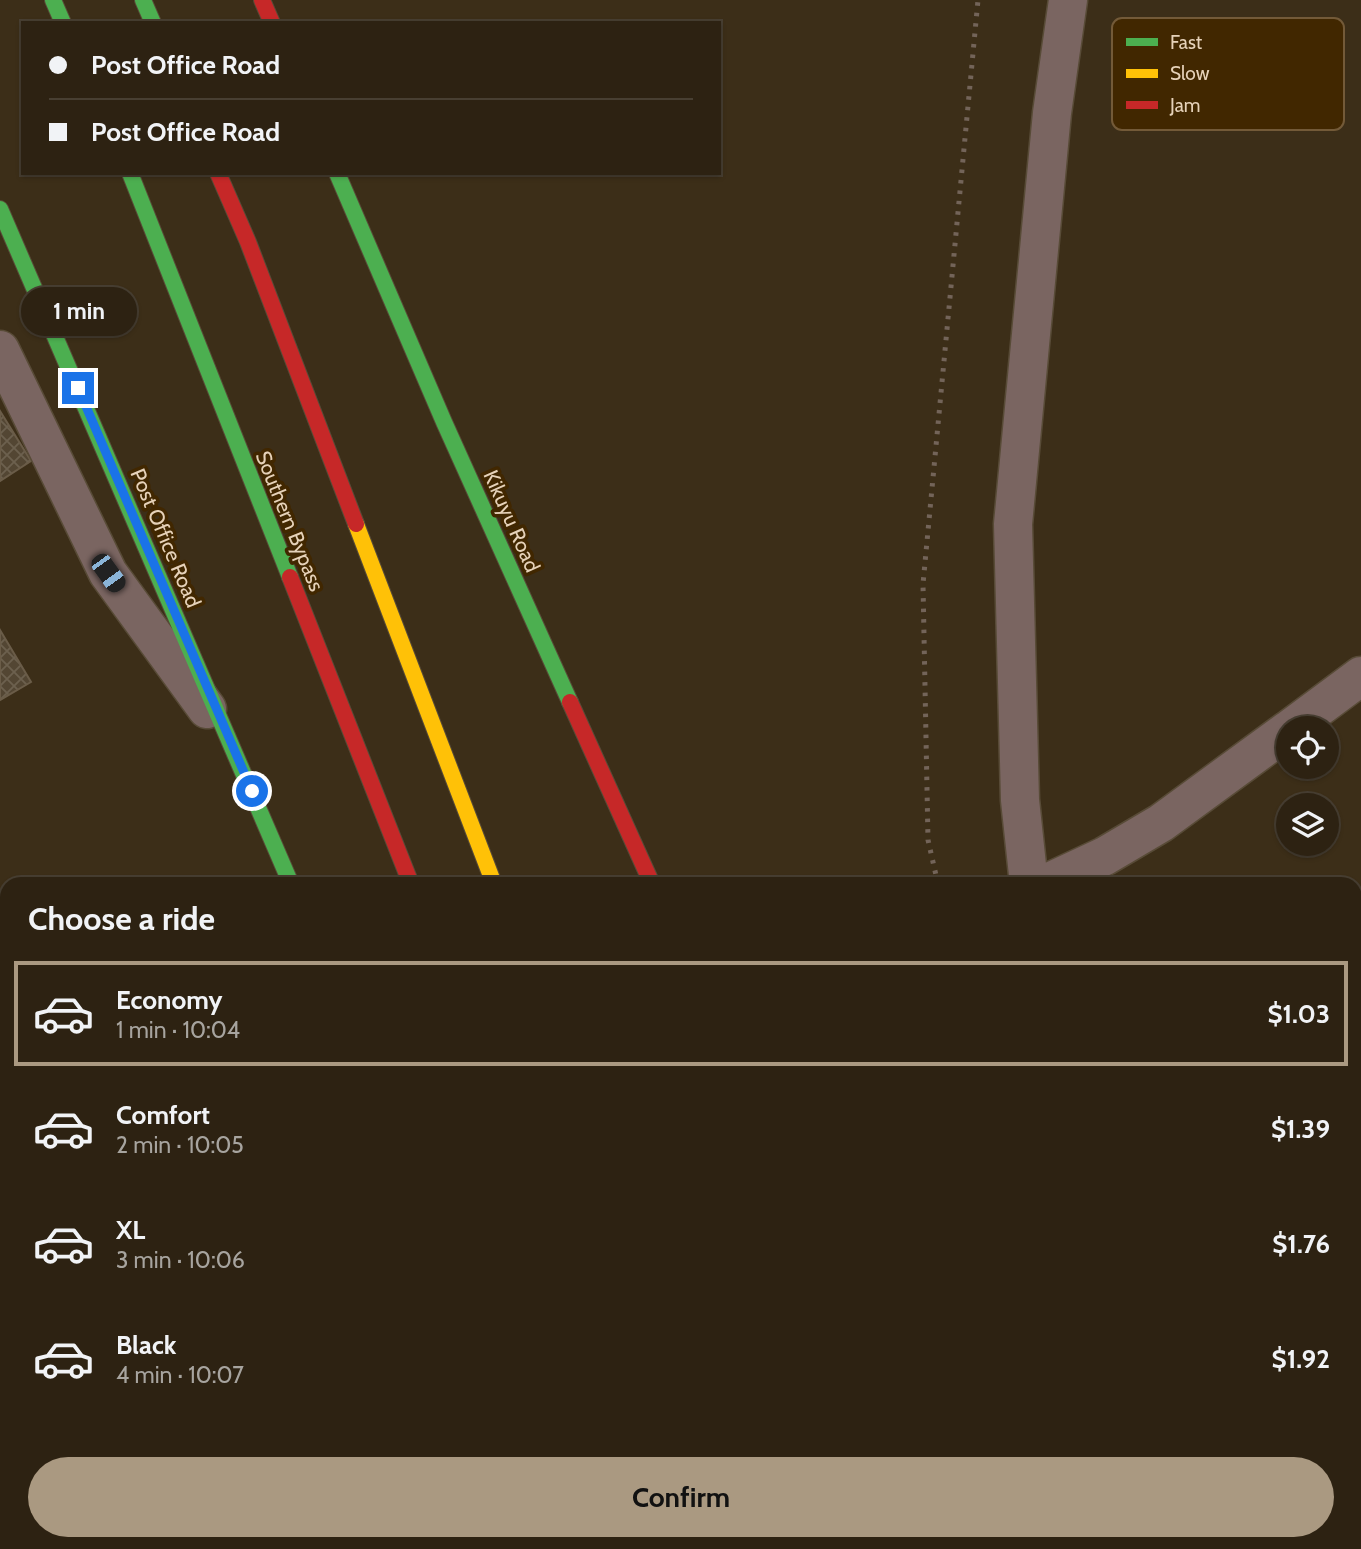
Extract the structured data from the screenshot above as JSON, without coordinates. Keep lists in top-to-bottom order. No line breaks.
{"streets":{"main road":["Southern Bypass","Kikuyu Road","Post Office Road"]},"legend":["Fast","Slow","Jam"],"page":{"banner":["Post Office Road","Post Office Road"],"bubble":"1 min","heading":"Choose a ride","list":[{"name":"Economy","note":"1 min · 10:04","value":"$1.03"},{"name":"Comfort","note":"2 min · 10:05","value":"$1.39"},{"name":"XL","note":"3 min · 10:06","value":"$1.76"},{"name":"Black","note":"4 min · 10:07","value":"$1.92"}],"buttons":"Confirm"}}
